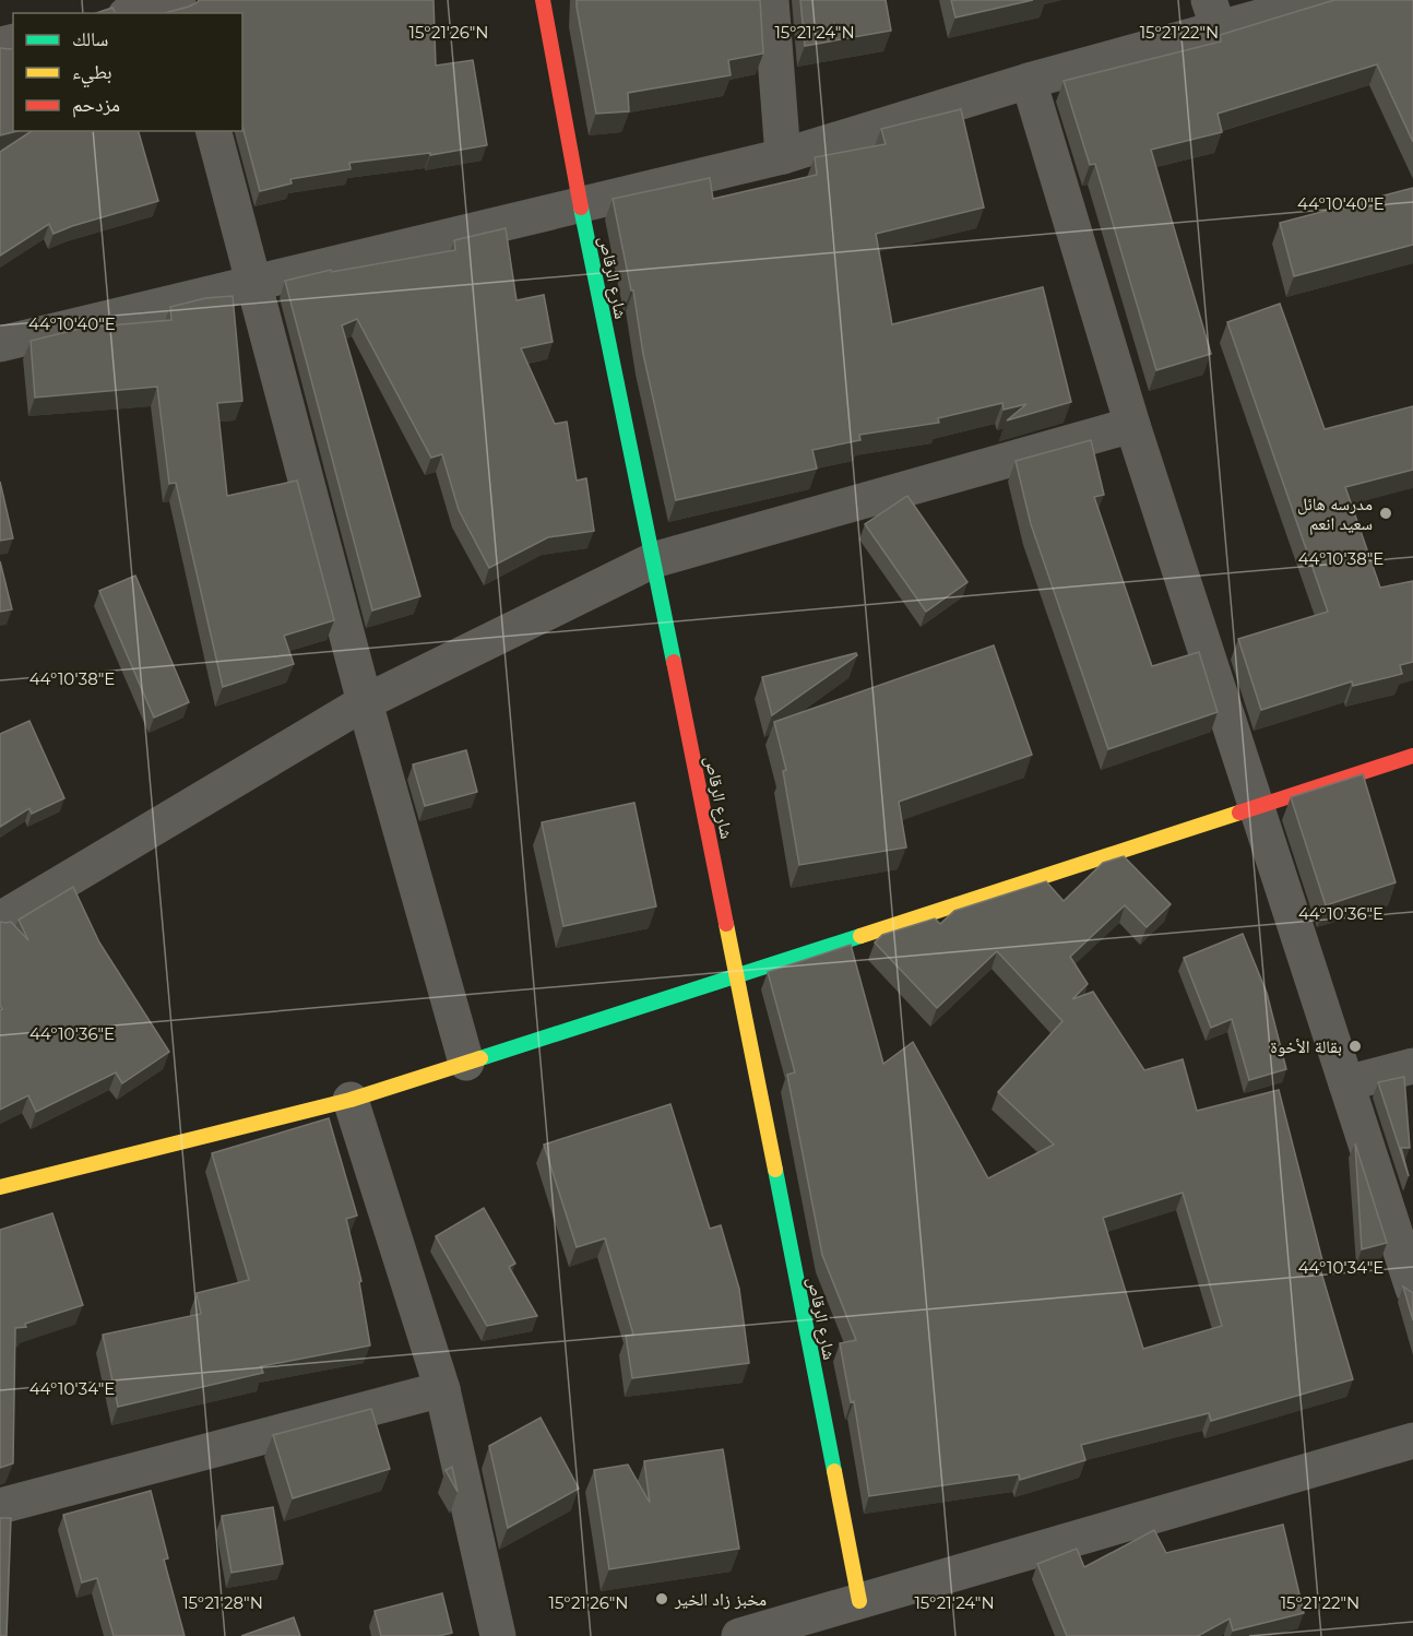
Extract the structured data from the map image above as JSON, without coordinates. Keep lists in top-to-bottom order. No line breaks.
{"streets":{"street":["شارع الرقاص"]},"places":["مدرسه هائل سعيد انعم","بقالة الأخوة","مخبز زاد الخير"],"legend":["سالك","بطيء","مزدحم"],"coordinates":["15°21'26\"N","15°21'24\"N","15°21'22\"N","44°10'40\"E","44°10'38\"E","44°10'36\"E","44°10'34\"E","15°21'28\"N"]}
